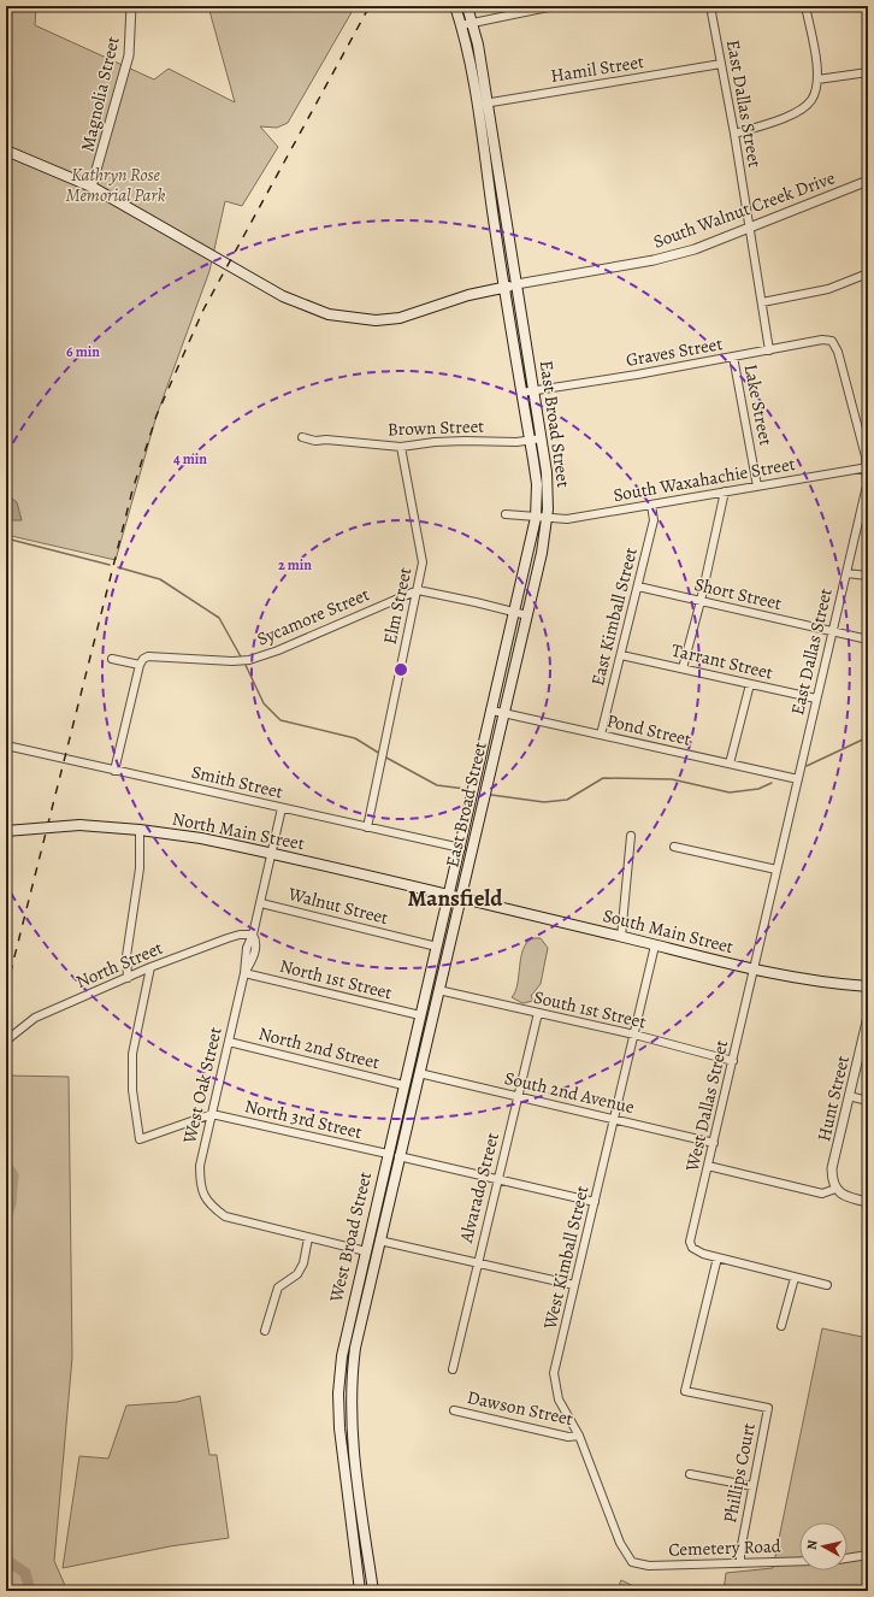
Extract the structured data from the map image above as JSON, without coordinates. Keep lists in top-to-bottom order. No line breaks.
{"streets":{"main road":["East Broad Street","North Main Street","South Main Street","West Broad Street"],"street":["Hamil Street","Magnolia Street","East Dallas Street","South Walnut Creek Drive","Graves Street","Lake Street","Brown Street","South Waxahachie Street","Short Street","Elm Street","Sycamore Street","East Kimball Street","Tarrant Street","Pond Street","Smith Street","Walnut Street","North Street","North 1st Street","South 1st Street","North 2nd Street","West Oak Street","South 2nd Avenue","Hunt Street","West Dallas Street","North 3rd Street","Alvarado Street","West Kimball Street","Dawson Street","Phillips Court","Cemetery Road"]},"crossings":[["Hamil Street","East Dallas Street"],["Hamil Street","East Broad Street"],["East Dallas Street","South Walnut Creek Drive"],["East Dallas Street","Graves Street"],["East Dallas Street","South Waxahachie Street"],["East Dallas Street","Short Street"],["East Dallas Street","Tarrant Street"],["East Dallas Street","Pond Street"],["East Dallas Street","South Main Street"],["East Dallas Street","West Dallas Street"],["South Walnut Creek Drive","East Broad Street"],["Graves Street","Lake Street"],["Graves Street","East Broad Street"],["Lake Street","South Waxahachie Street"],["East Broad Street","Brown Street"],["East Broad Street","South Waxahachie Street"],["East Broad Street","Pond Street"],["East Broad Street","Smith Street"],["East Broad Street","North Main Street"],["East Broad Street","South Main Street"],["East Broad Street","West Broad Street"],["Brown Street","Elm Street"],["South Waxahachie Street","East Kimball Street"],["Short Street","East Kimball Street"],["Elm Street","Sycamore Street"],["Elm Street","Smith Street"],["East Kimball Street","Tarrant Street"],["East Kimball Street","Pond Street"],["Smith Street","West Oak Street"],["North Main Street","South Main Street"],["North Main Street","West Oak Street"],["North Main Street","West Broad Street"],["Walnut Street","West Oak Street"],["Walnut Street","West Broad Street"],["South Main Street","West Dallas Street"],["South Main Street","West Broad Street"],["South Main Street","West Kimball Street"],["North Street","West Oak Street"],["North 1st Street","West Oak Street"],["North 1st Street","West Broad Street"],["South 1st Street","West Dallas Street"],["South 1st Street","Alvarado Street"],["South 1st Street","West Broad Street"],["South 1st Street","West Kimball Street"],["North 2nd Street","West Oak Street"],["North 2nd Street","West Broad Street"],["West Oak Street","North 3rd Street"],["South 2nd Avenue","West Dallas Street"],["South 2nd Avenue","Alvarado Street"],["South 2nd Avenue","West Broad Street"],["South 2nd Avenue","West Kimball Street"],["West Dallas Street","Phillips Court"],["North 3rd Street","West Broad Street"],["West Kimball Street","Dawson Street"],["West Kimball Street","Cemetery Road"],["Phillips Court","Cemetery Road"]],"districts":["Mansfield"],"parks":["Kathryn Rose Memorial Park"],"north":"left","rings":["6 min","4 min","2 min"]}
